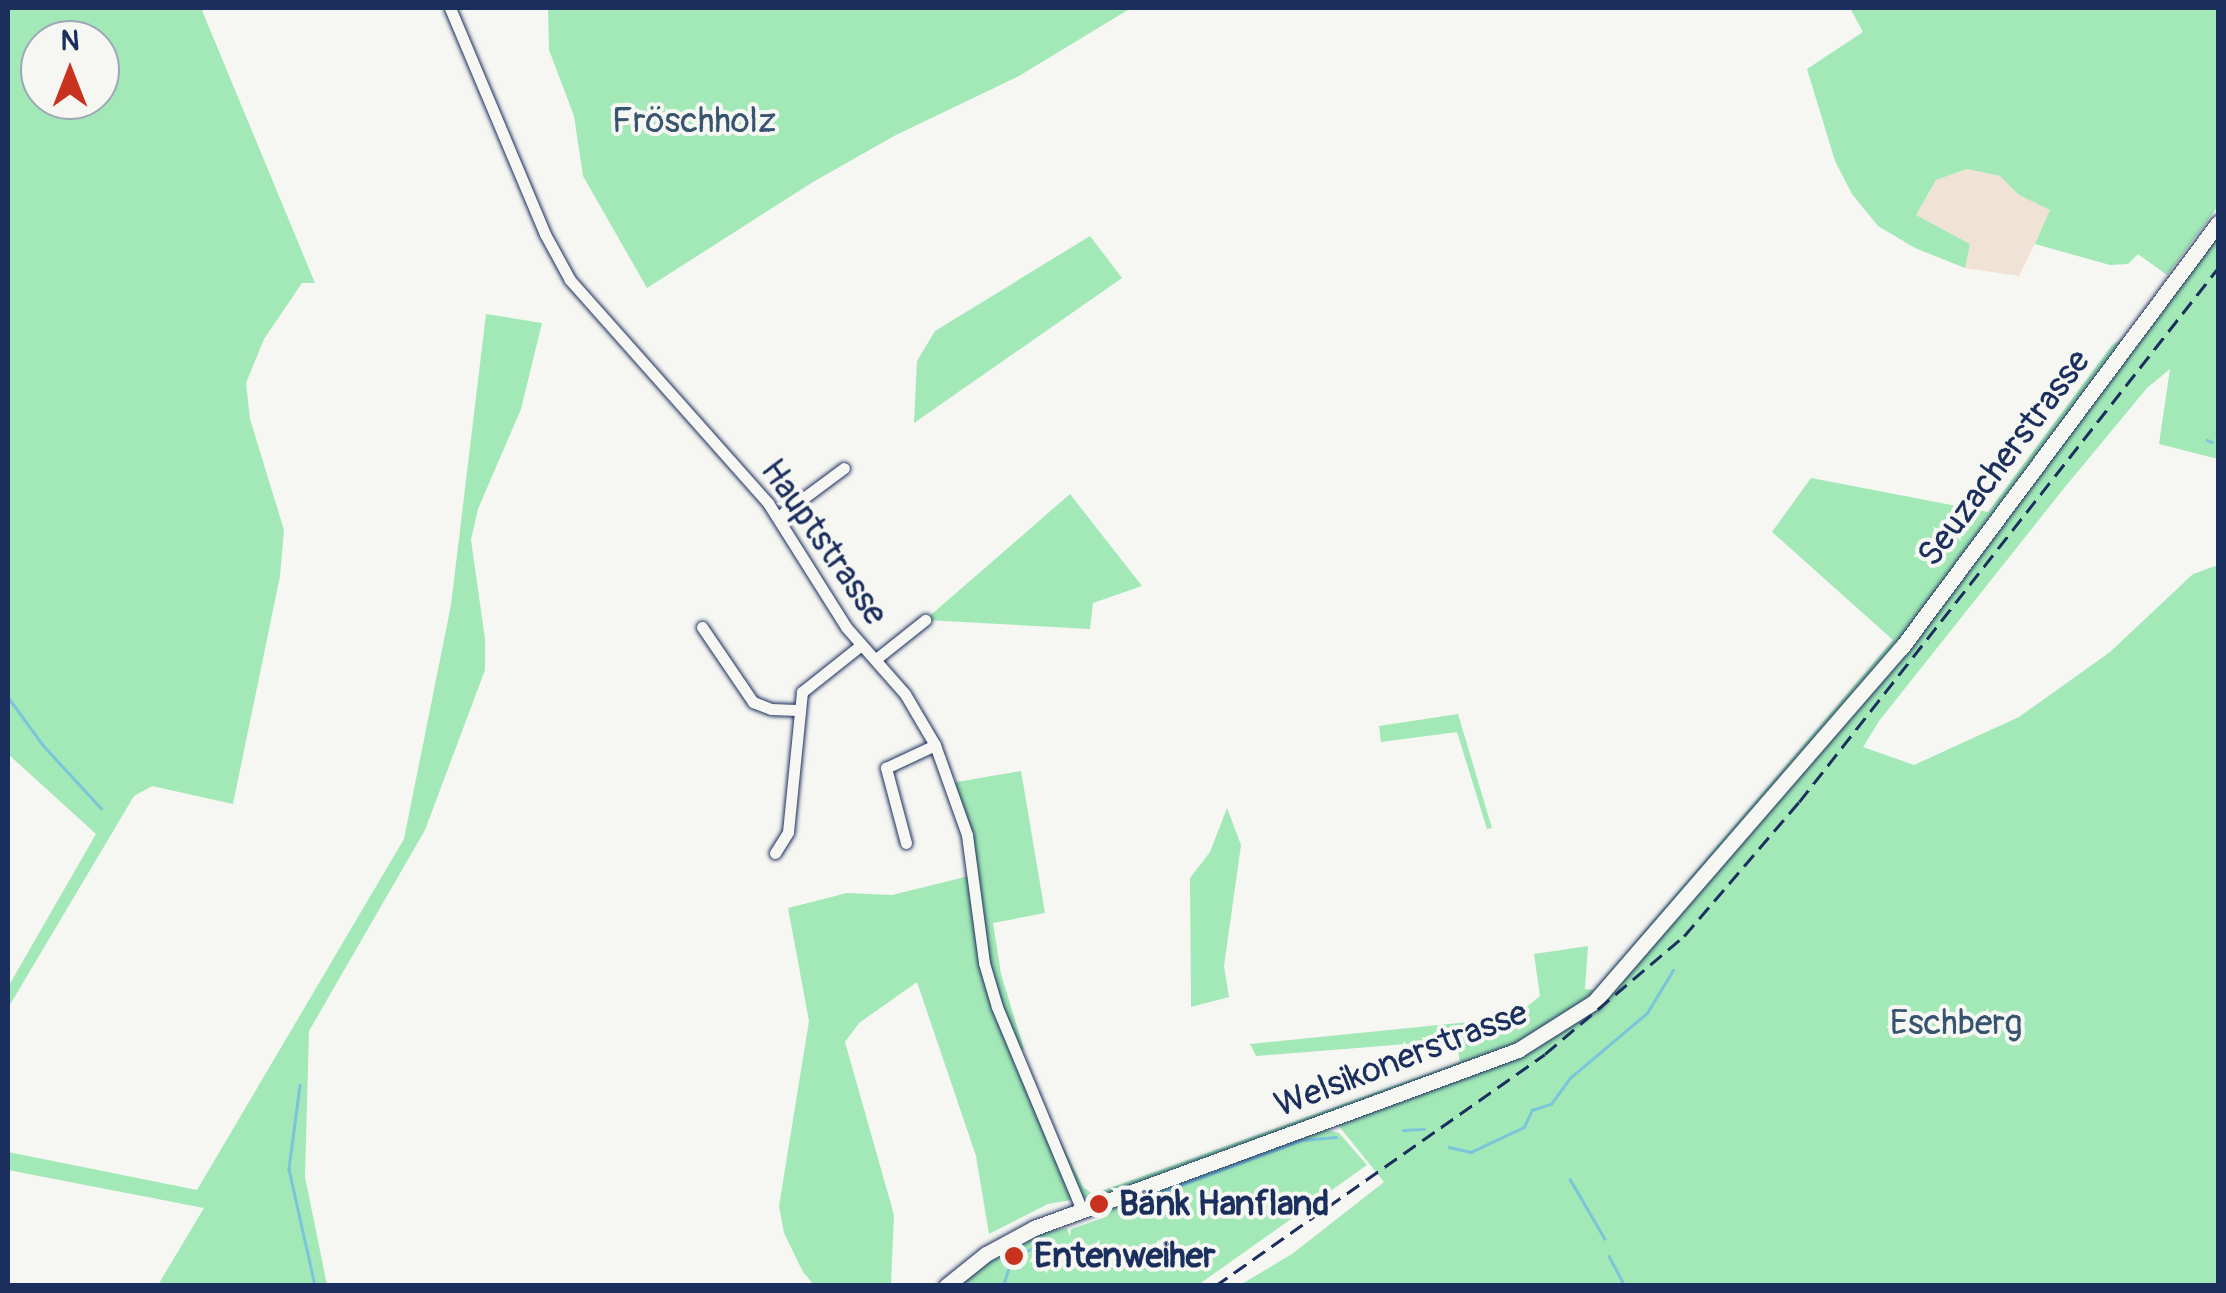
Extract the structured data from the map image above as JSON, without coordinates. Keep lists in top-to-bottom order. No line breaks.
{"streets":{"main road":["Seuzacherstrasse","Welsikonerstrasse"],"street":["Hauptstrasse"]},"crossings":[["Seuzacherstrasse","Welsikonerstrasse"],["Hauptstrasse","Welsikonerstrasse"]],"parks":["Fröschholz","Eschberg"],"places":["Bänk Hanfland","Entenweiher"],"north":"top"}
